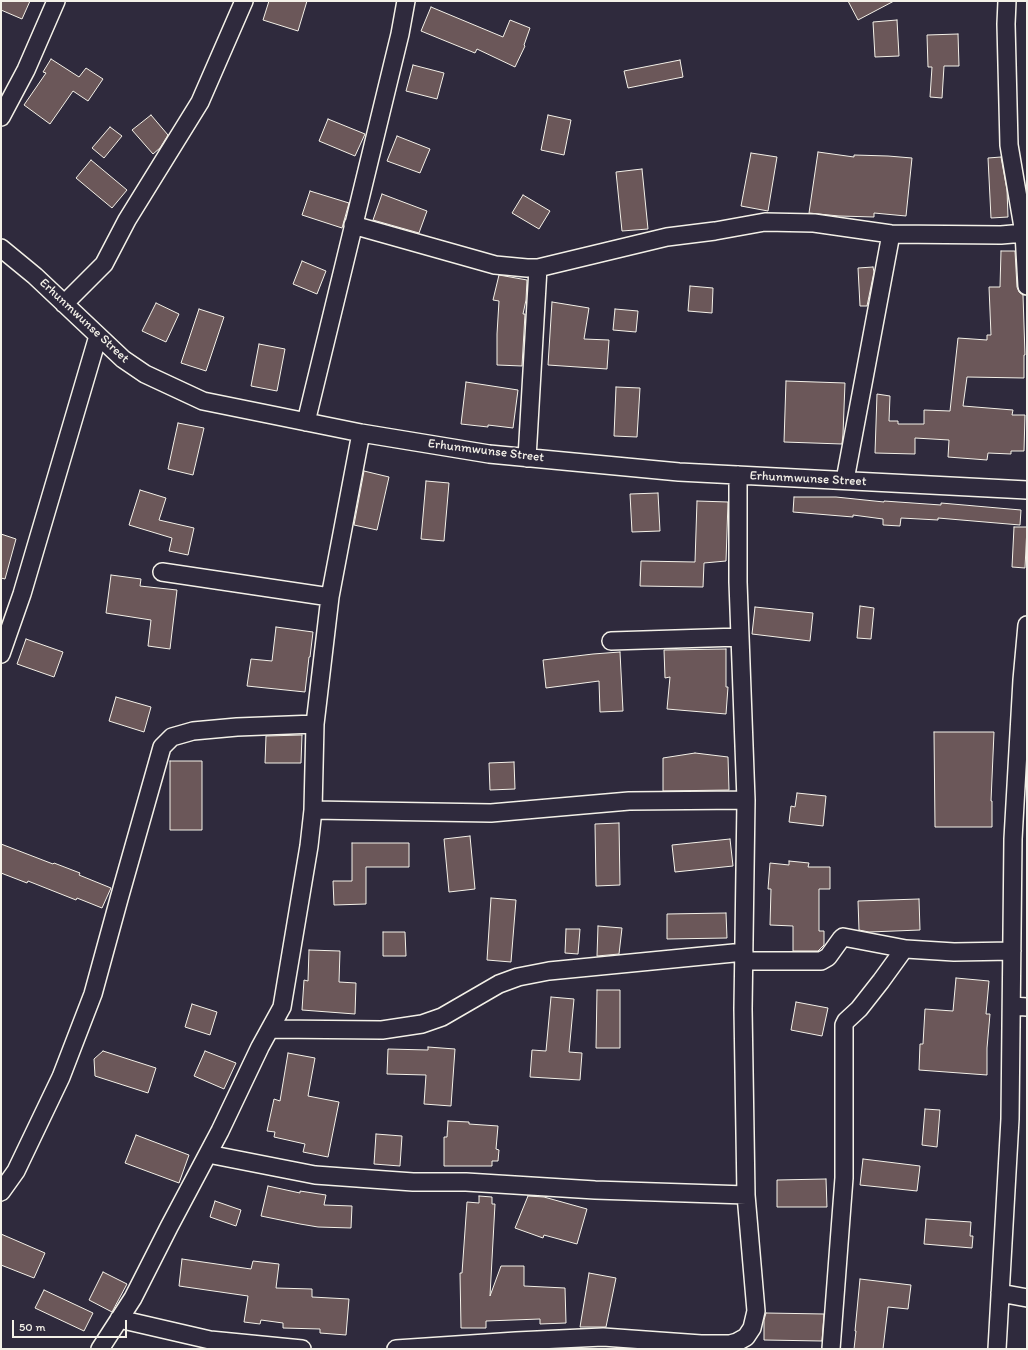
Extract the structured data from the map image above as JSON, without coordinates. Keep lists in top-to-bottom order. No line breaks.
{"streets":{"street":["Erhunmwunse Street"]},"scale_bar":"50 m"}
